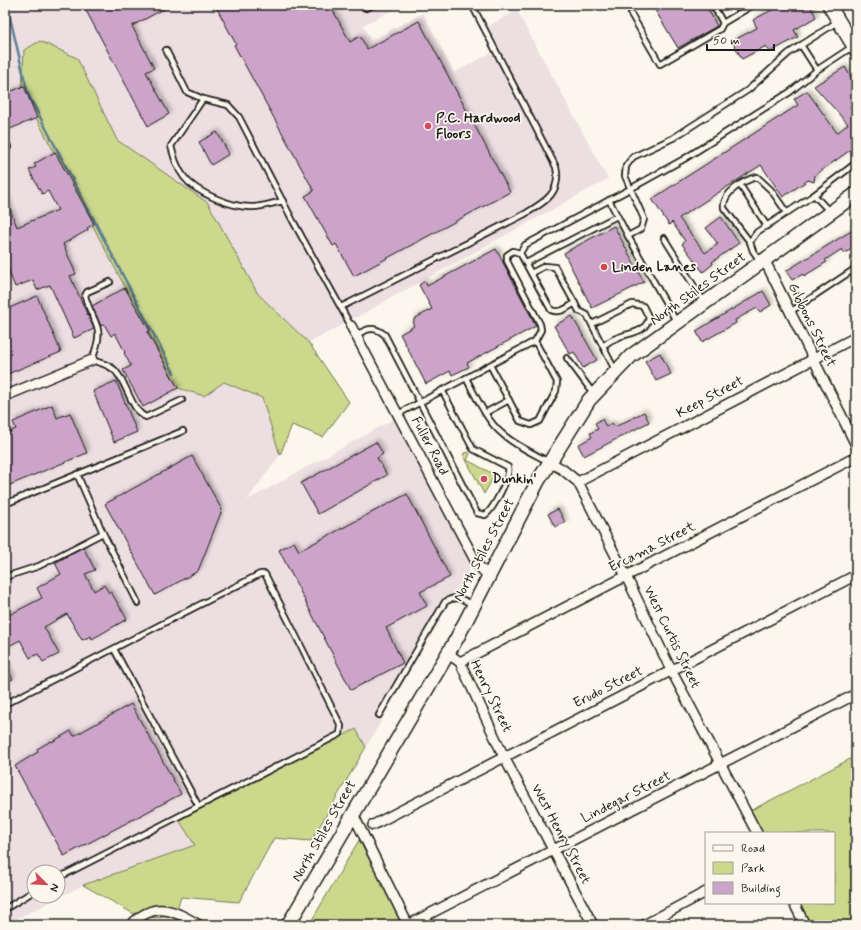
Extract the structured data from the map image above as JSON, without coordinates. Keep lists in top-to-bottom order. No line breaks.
{"streets":{"main road":["North Stiles Street"],"street":["Gibbons Street","Keep Street","Fuller Road","Ercama Street","West Curtis Street","Erudo Street","Henry Street","Lindegar Street","West Henry Street"]},"crossings":[["North Stiles Street","Gibbons Street"],["North Stiles Street","Fuller Road"],["North Stiles Street","West Curtis Street"],["North Stiles Street","Henry Street"],["Gibbons Street","Keep Street"],["Keep Street","West Curtis Street"],["Ercama Street","West Curtis Street"],["Ercama Street","Henry Street"],["West Curtis Street","Erudo Street"],["West Curtis Street","Lindegar Street"],["Erudo Street","Henry Street"],["Erudo Street","West Henry Street"],["Henry Street","West Henry Street"],["Lindegar Street","West Henry Street"]],"places":["P.C. Hardwood Floors","Linden Lanes","Dunkin'"],"legend":["Road","Park","Building"],"scale_bar":"50 m","north":"bottom right"}
